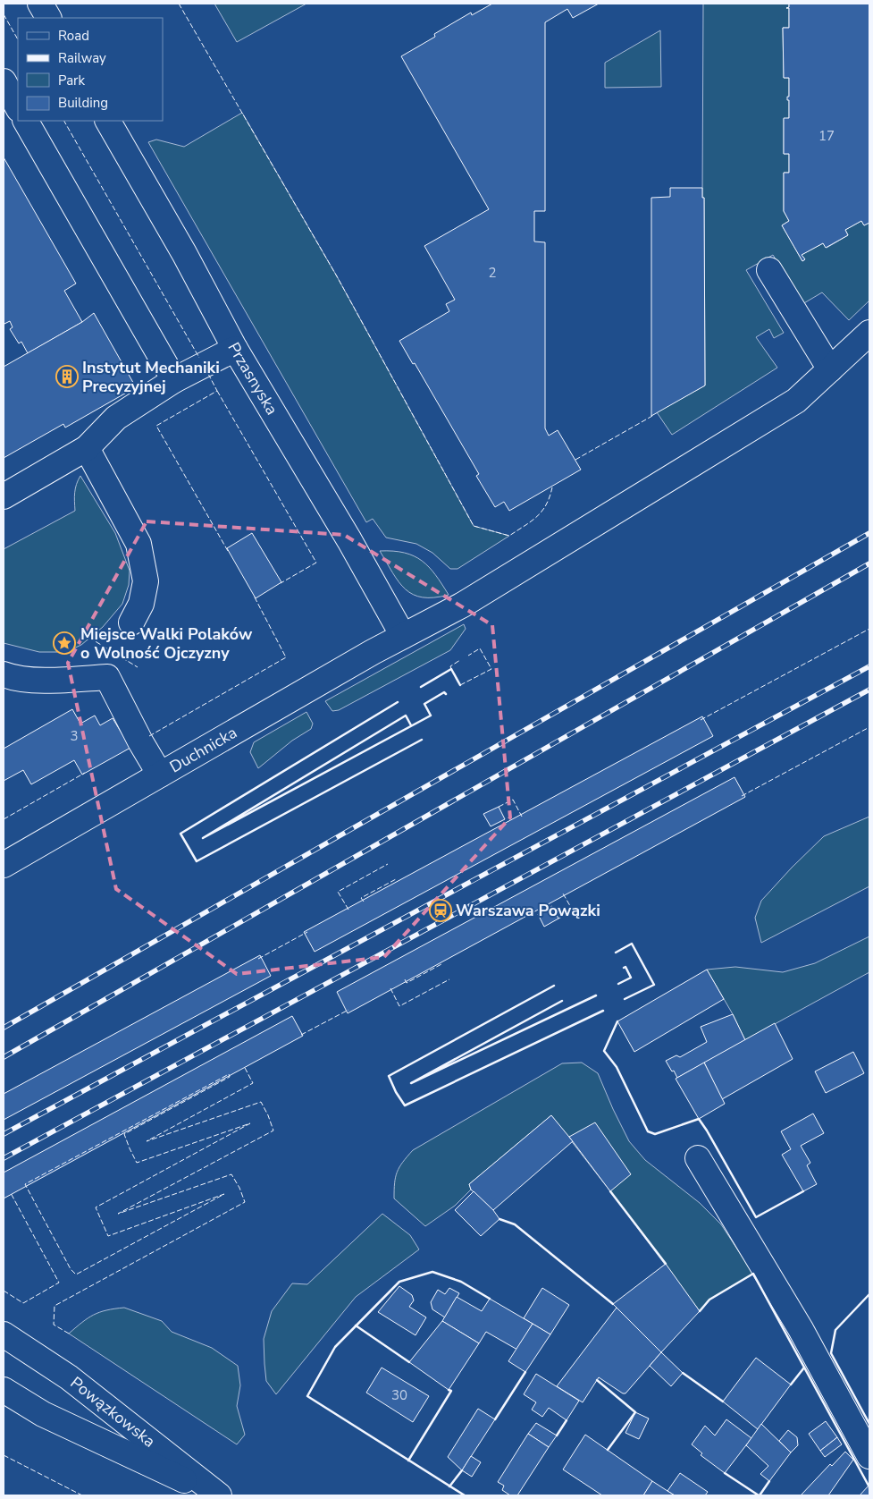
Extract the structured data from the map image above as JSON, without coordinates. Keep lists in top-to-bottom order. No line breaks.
{"streets":{"street":["Przasnyska","Duchnicka","Powązkowska"]},"crossings":[["Przasnyska","Duchnicka"]],"places":{"building":["Instytut Mechaniki Precyzyjnej"],"place":["Miejsce Walki Polaków o Wolność Ojczyzny"],"station":["Warszawa Powązki"]},"house_numbers":["17","2","3","30"],"legend":["Road","Railway","Park","Building"]}
